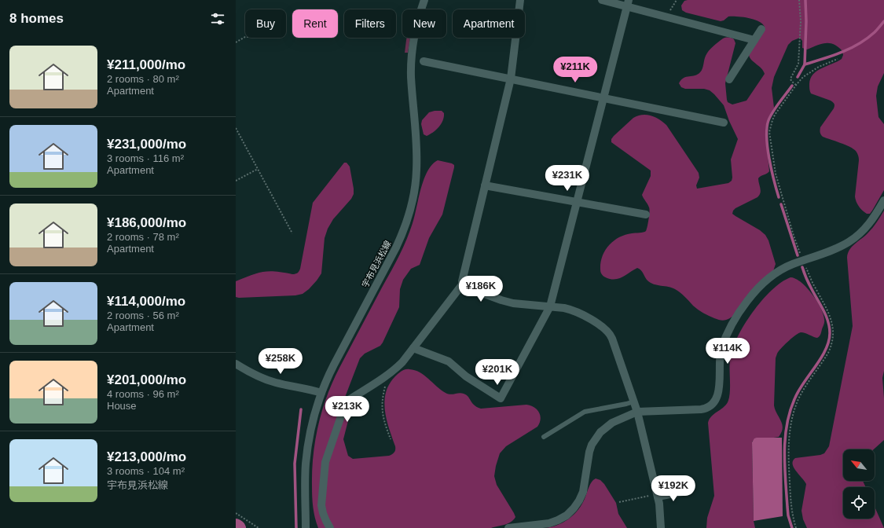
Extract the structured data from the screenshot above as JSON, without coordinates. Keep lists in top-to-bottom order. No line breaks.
{"streets":{"street":["宇布見浜松線"]},"north":"top left","page":{"heading":"8 homes","chip":["Buy","Rent","Filters","New","Apartment"],"list":[{"name":"¥211,000/mo","note":"2 rooms · 80 m² · Apartment"},{"name":"¥231,000/mo","note":"3 rooms · 116 m² · Apartment"},{"name":"¥186,000/mo","note":"2 rooms · 78 m² · Apartment"},{"name":"¥114,000/mo","note":"2 rooms · 56 m² · Apartment"},{"name":"¥201,000/mo","note":"4 rooms · 96 m² · House"},{"name":"¥213,000/mo","note":"3 rooms · 104 m² · 宇布見浜松線"}],"price":["¥211K","¥231K","¥186K","¥114K","¥258K","¥201K","¥213K","¥192K"]}}
